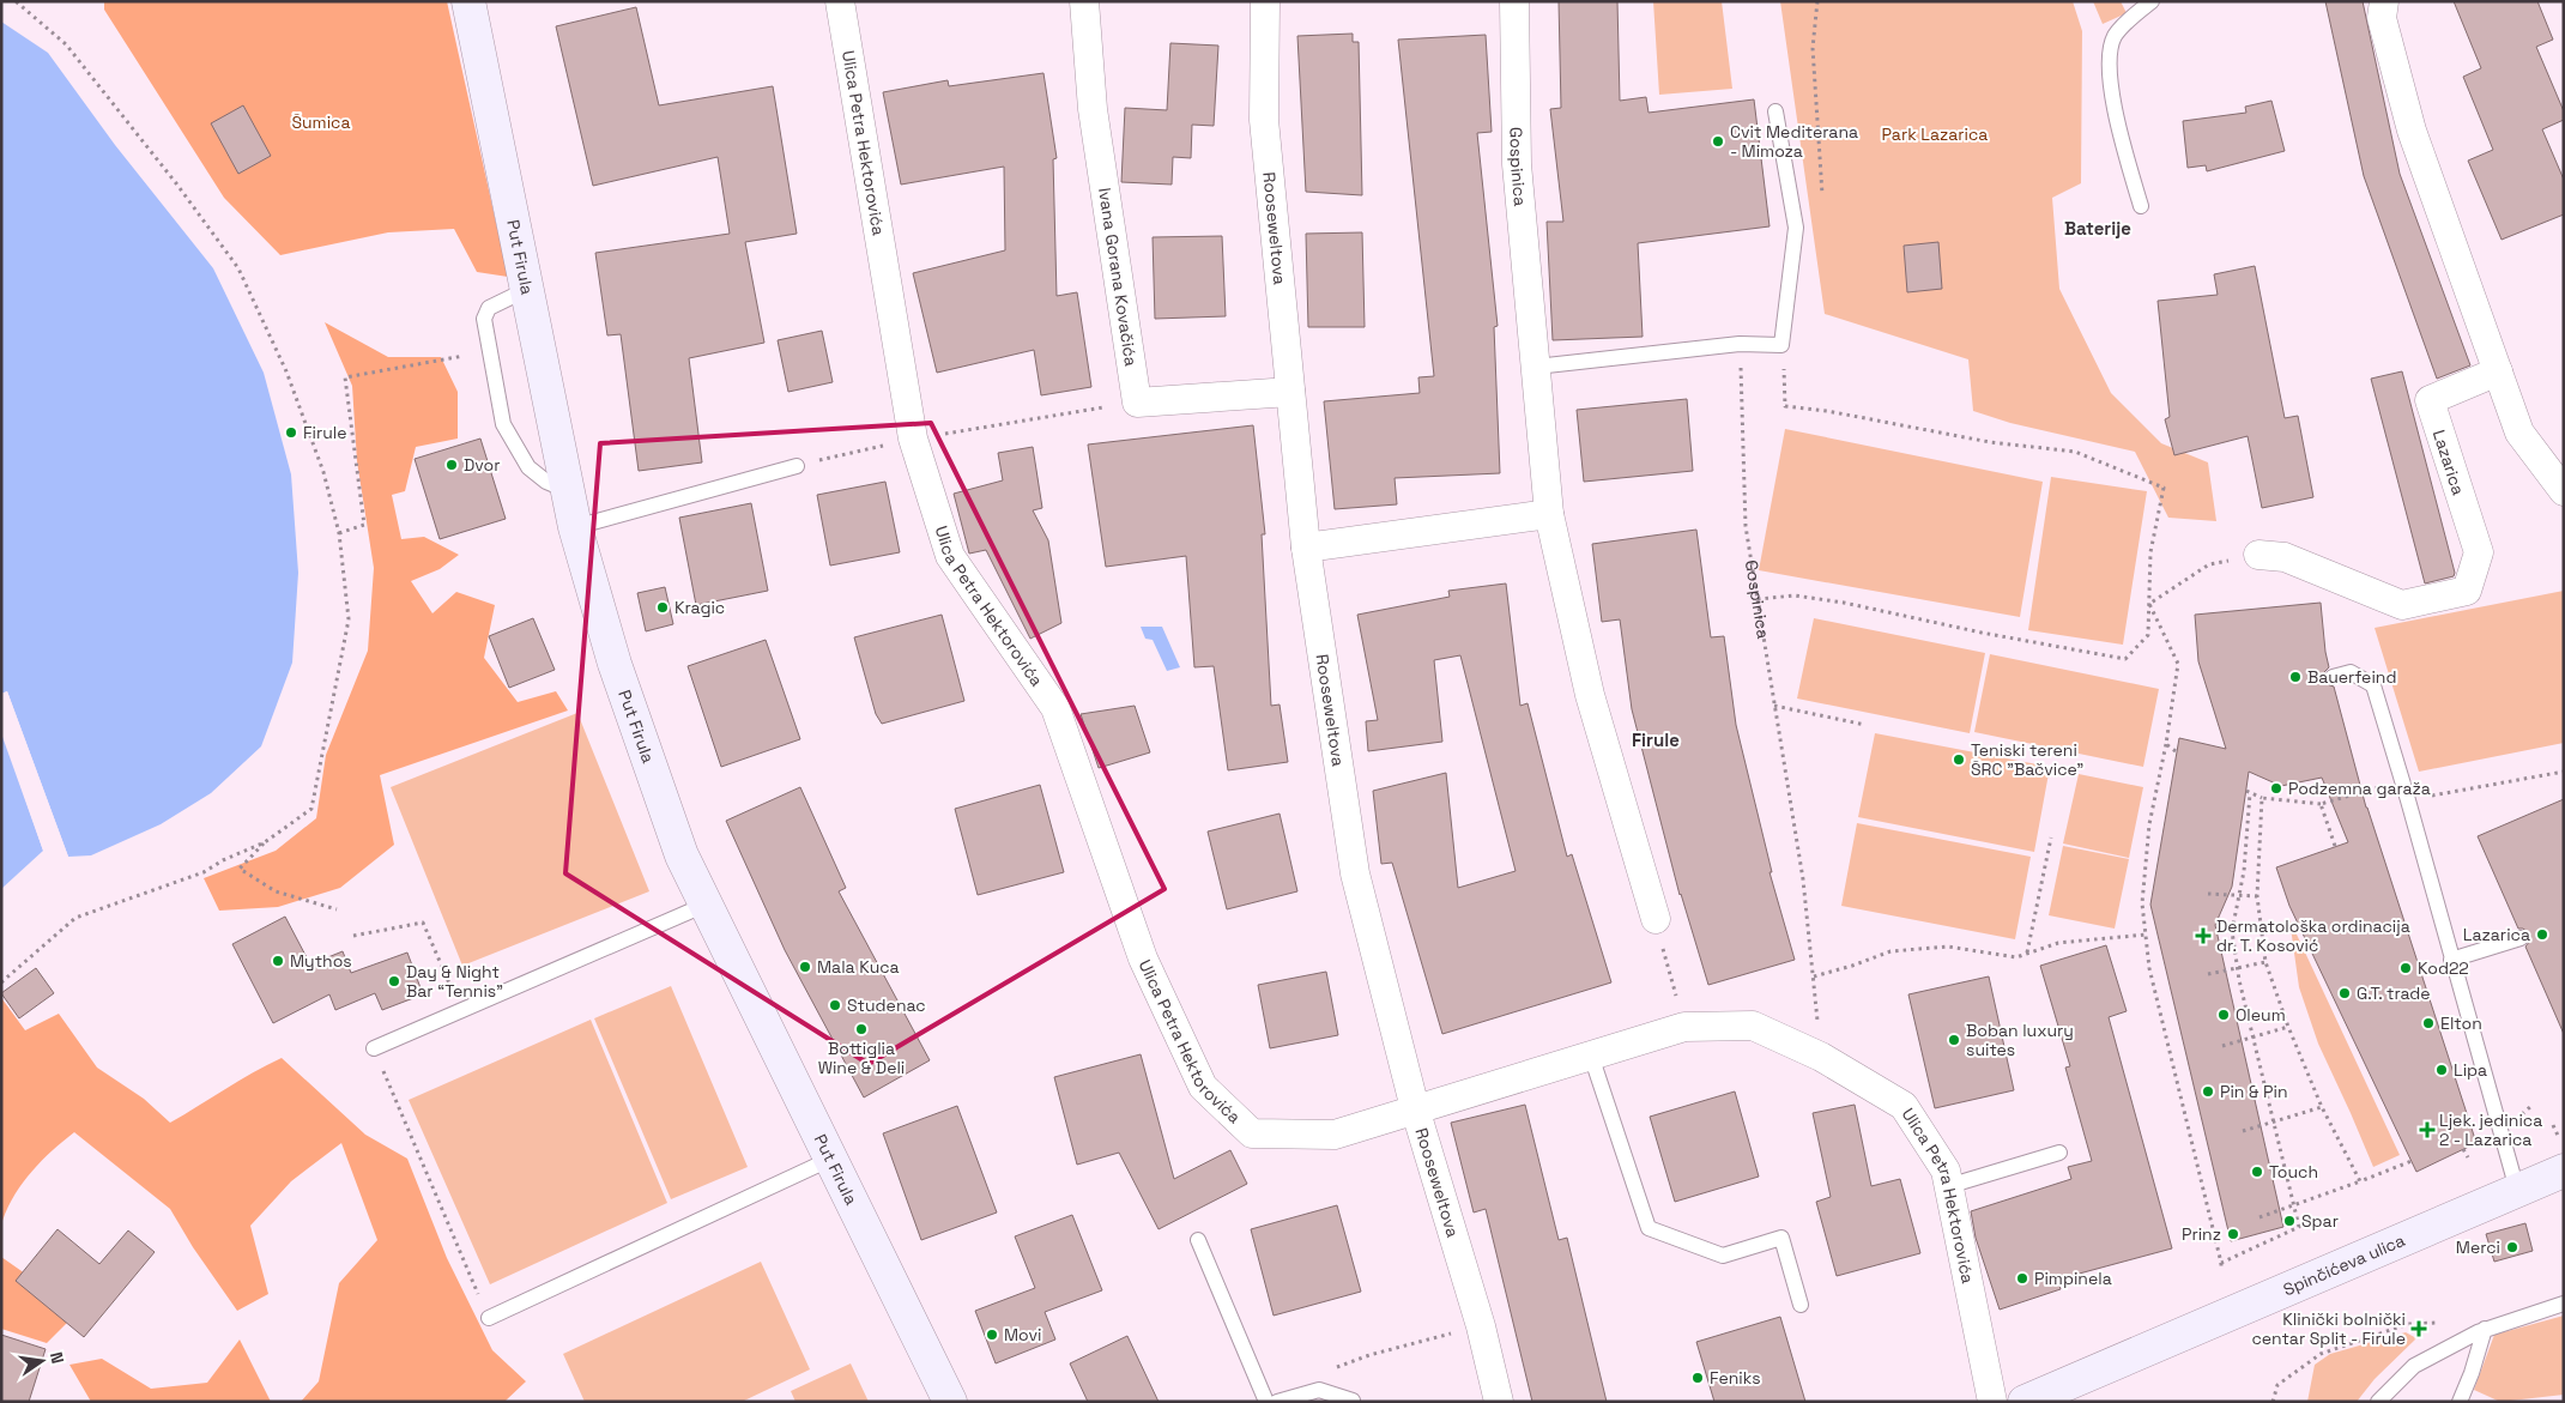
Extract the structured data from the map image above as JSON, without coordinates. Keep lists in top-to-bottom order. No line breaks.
{"streets":{"street":["Ulica Petra Hektorovića","Gospinica","Rooseweltova","Put Firula","Ivana Gorana Kovačića","Lazarica","Spinčićeva ulica"]},"crossings":[["Ulica Petra Hektorovića","Gospinica"],["Ulica Petra Hektorovića","Rooseweltova"]],"districts":["Baterije","Firule"],"parks":["Šumica","Park Lazarica"],"places":{"other":["Cvit Mediterana - Mimoza","Firule","Dvor","Kragic","Bauerfeind","Teniski tereni ŠRC \"Bačvice\"","Podzemna garaža","Lazarica","Mythos","Mala Kuca","Kod22","Day & Night Bar “Tennis”","G.T. trade","Studenac","Oleum","Elton","Bottiglia Wine & Deli","Boban luxury suites","Lipa","Pin & Pin","Touch","Spar","Prinz","Merci","Pimpinela","Movi","Feniks"],"health":["Dermatološka ordinacija dr. T. Kosović","Ljek. jedinica 2 - Lazarica","Klinički bolnički centar Split - Firule"]},"north":"right"}
